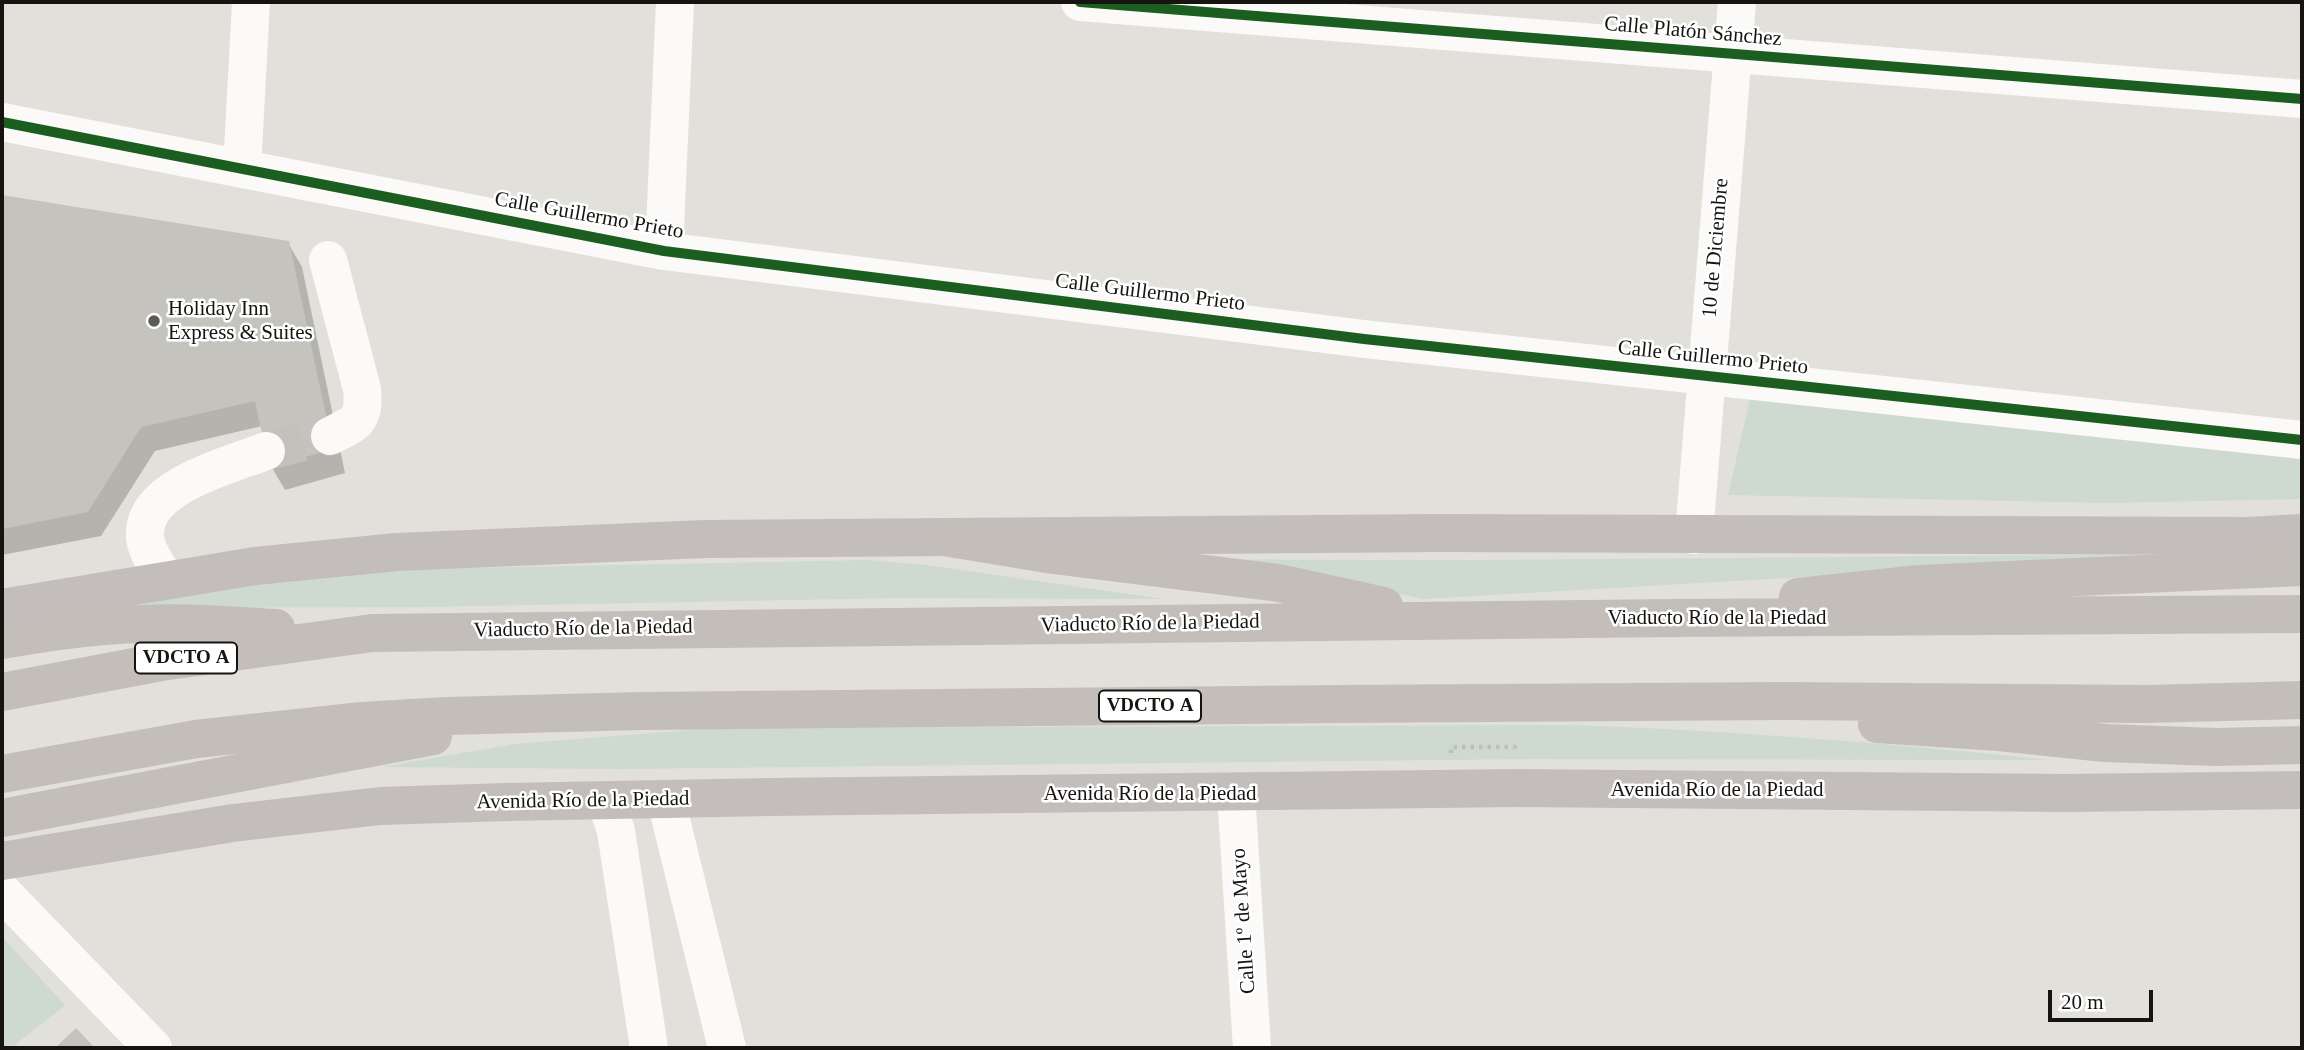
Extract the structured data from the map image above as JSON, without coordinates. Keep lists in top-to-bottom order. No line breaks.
{"streets":{"highway":["Viaducto Río de la Piedad","VDCTO A"],"main road":["Avenida Río de la Piedad"],"street":["Calle Platón Sánchez","Calle Guillermo Prieto","10 de Diciembre","Calle 1º de Mayo"]},"crossings":[["Calle Platón Sánchez","10 de Diciembre"],["Calle Guillermo Prieto","10 de Diciembre"],["Avenida Río de la Piedad","Calle 1º de Mayo"]],"places":["Holiday Inn Express & Suites"],"scale_bar":"20 m"}
